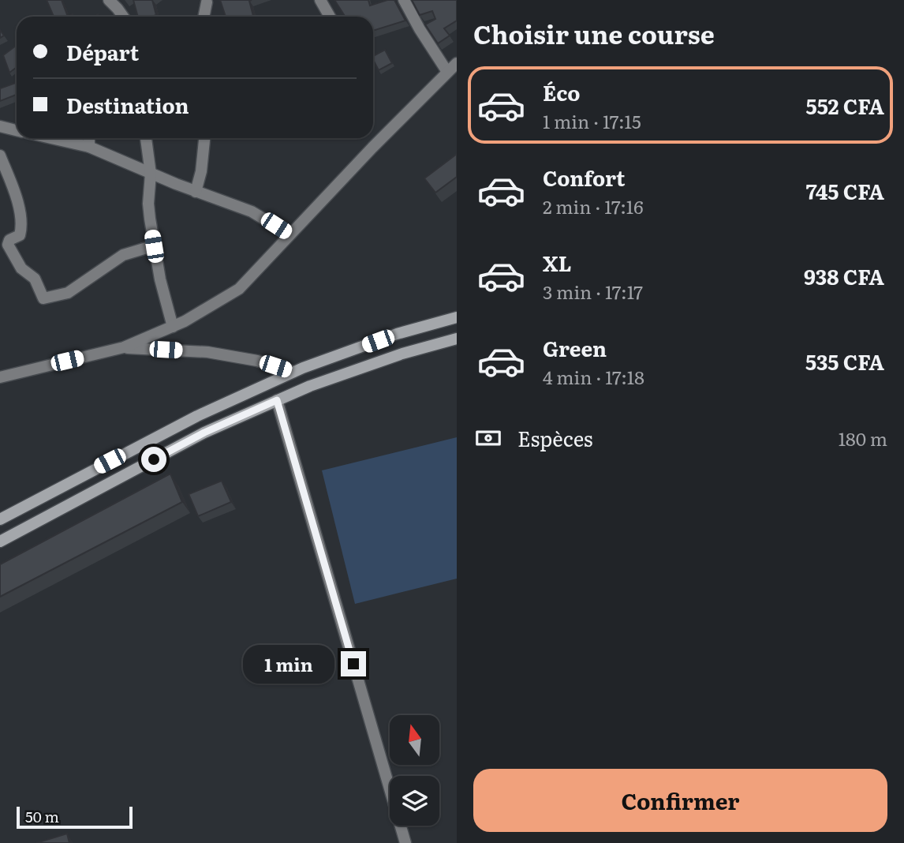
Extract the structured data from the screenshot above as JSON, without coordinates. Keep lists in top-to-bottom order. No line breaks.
{"scale_bar":"50 m","north":"top","page":{"heading":"Choisir une course","banner":["Départ","Destination"],"list":[{"name":"Éco","note":"1 min · 17:15","value":"552 CFA"},{"name":"Confort","note":"2 min · 17:16","value":"745 CFA"},{"name":"XL","note":"3 min · 17:17","value":"938 CFA"},{"name":"Green","note":"4 min · 17:18","value":"535 CFA"}],"pay":["Espèces","180 m"],"bubble":"1 min","buttons":"Confirmer","scale":"50 m"}}
